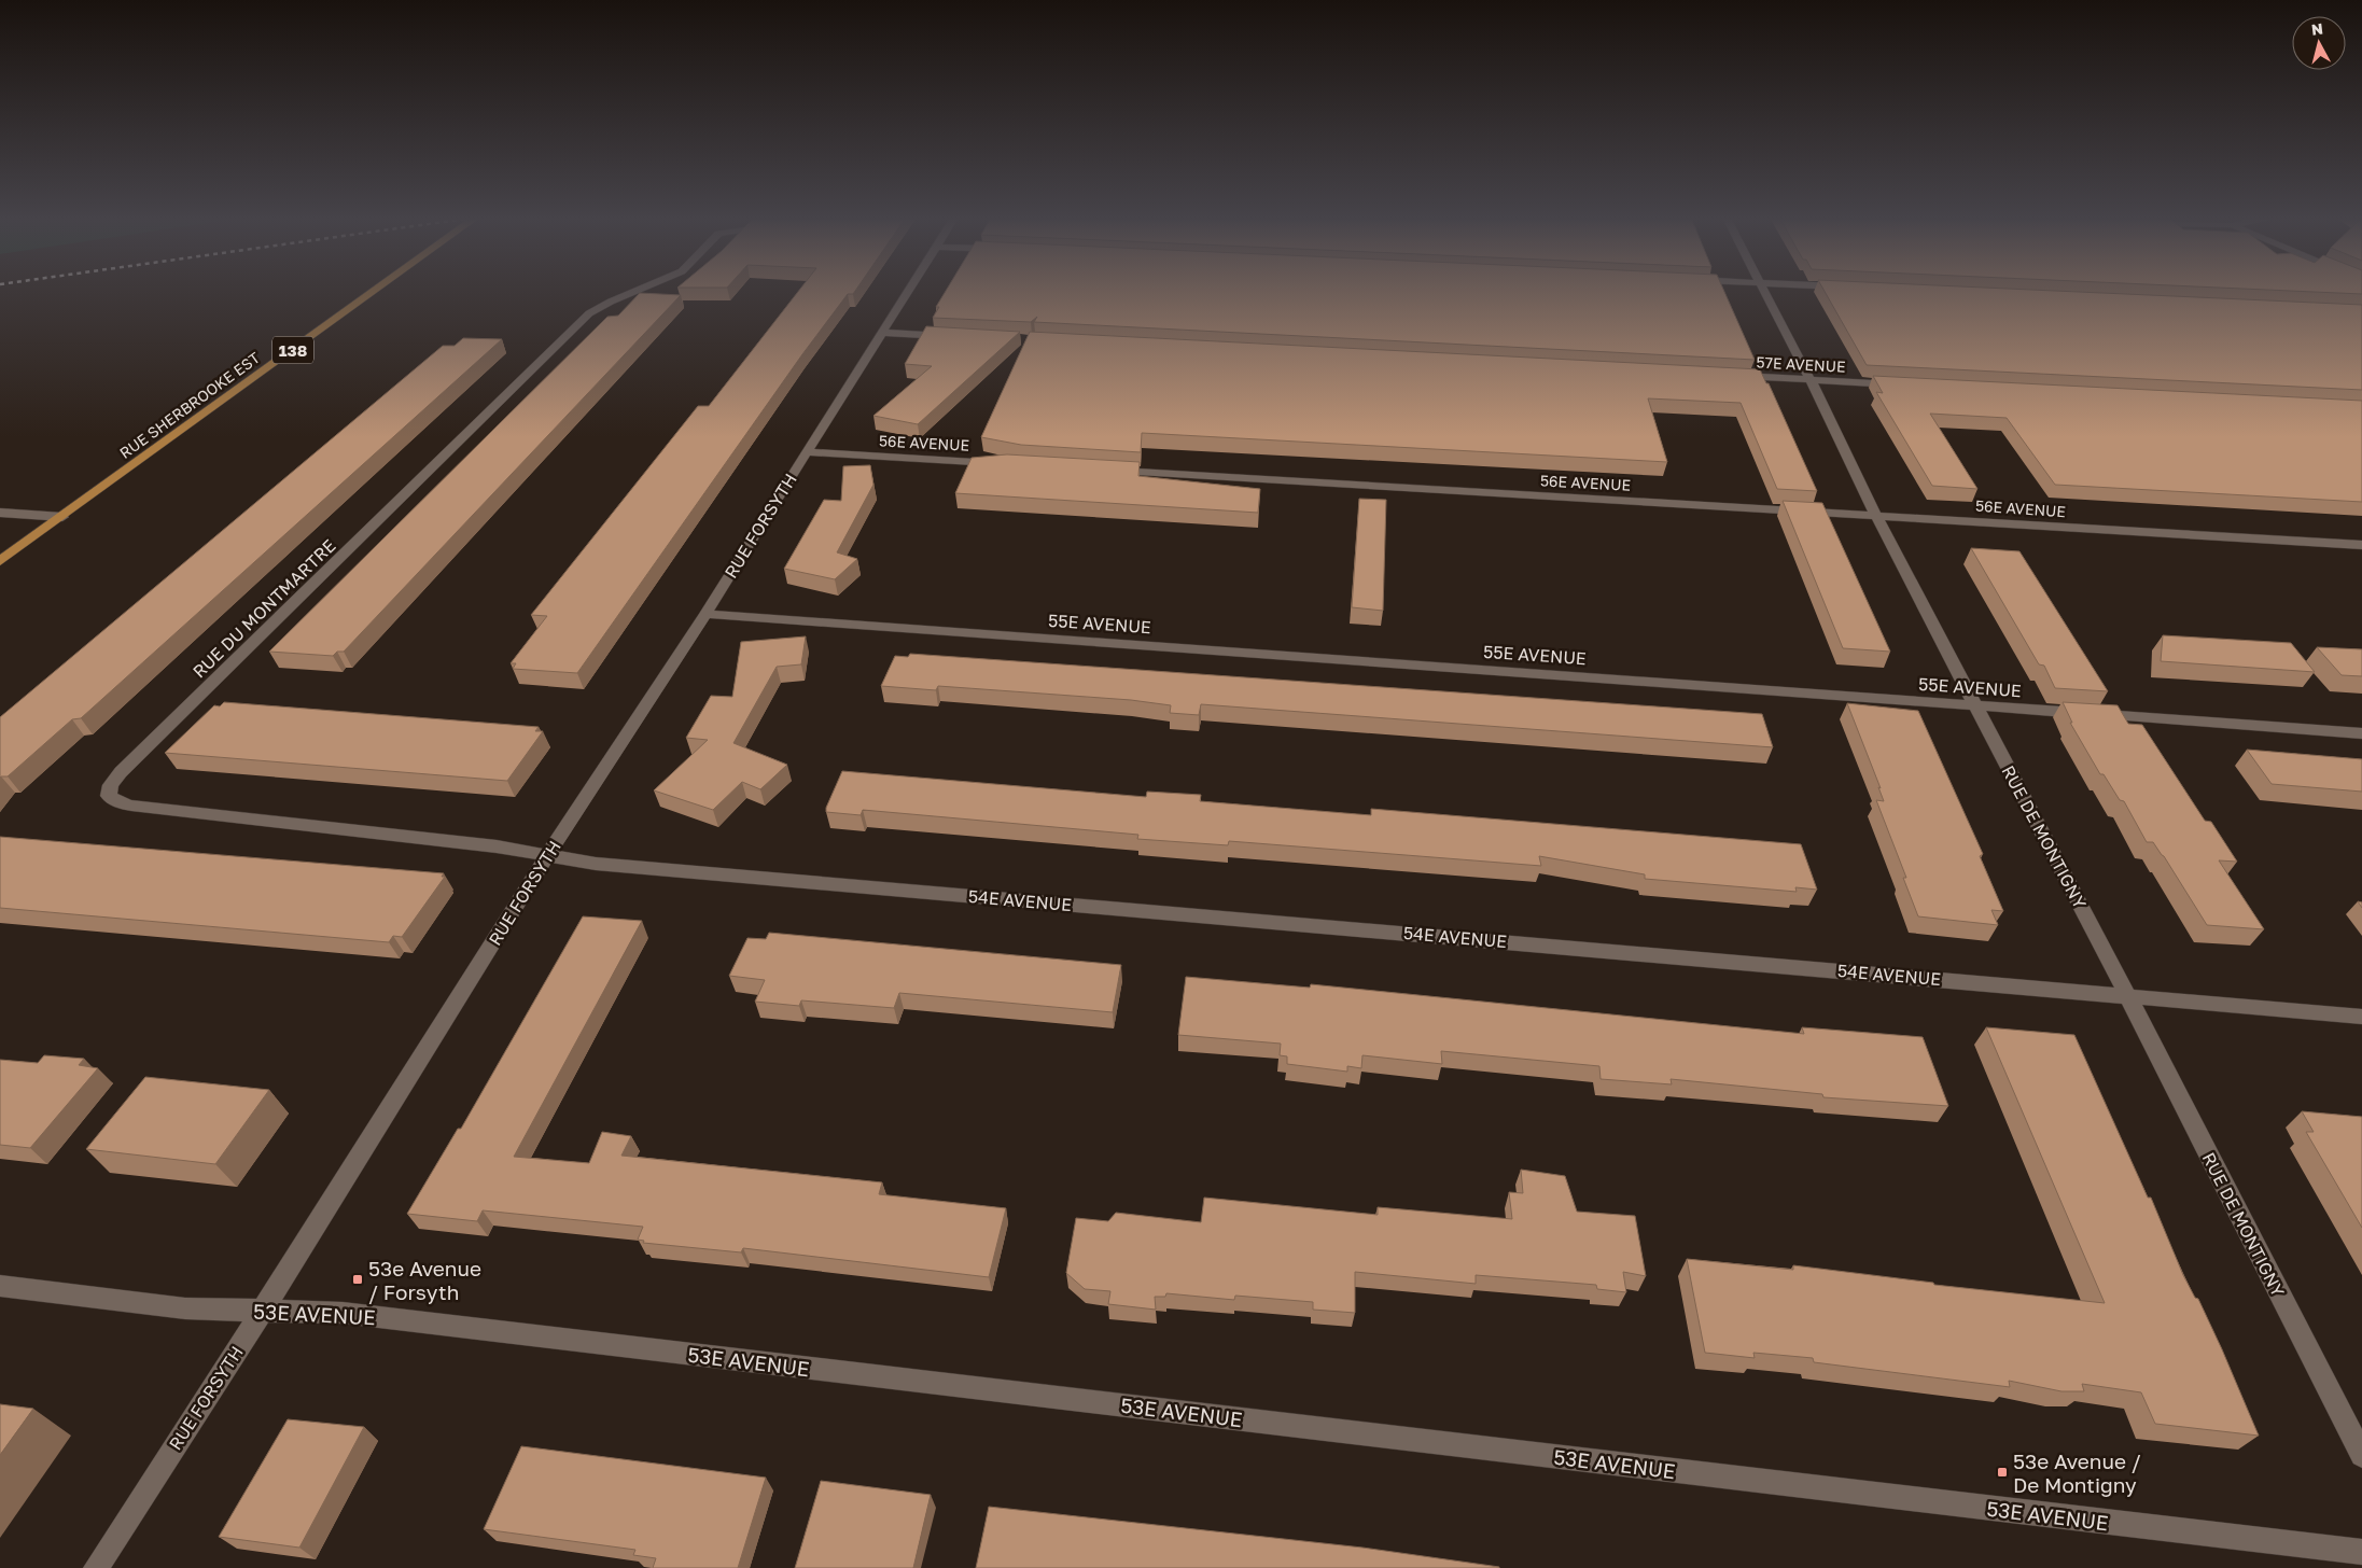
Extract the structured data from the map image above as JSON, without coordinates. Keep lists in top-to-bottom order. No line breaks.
{"streets":{"main road":["138","RUE SHERBROOKE EST"],"street":["57E AVENUE","56E AVENUE","RUE FORSYTH","RUE DU MONTMARTRE","55E AVENUE","RUE DE MONTIGNY","54E AVENUE","53E AVENUE"]},"crossings":[["57E AVENUE","RUE DE MONTIGNY"],["56E AVENUE","RUE FORSYTH"],["56E AVENUE","RUE DE MONTIGNY"],["RUE FORSYTH","RUE DU MONTMARTRE"],["RUE FORSYTH","55E AVENUE"],["RUE FORSYTH","54E AVENUE"],["RUE FORSYTH","53E AVENUE"],["RUE DU MONTMARTRE","54E AVENUE"],["55E AVENUE","RUE DE MONTIGNY"],["RUE DE MONTIGNY","54E AVENUE"]],"places":{"transit":["53e Avenue / Forsyth","53e Avenue / De Montigny"]},"north":"top"}
